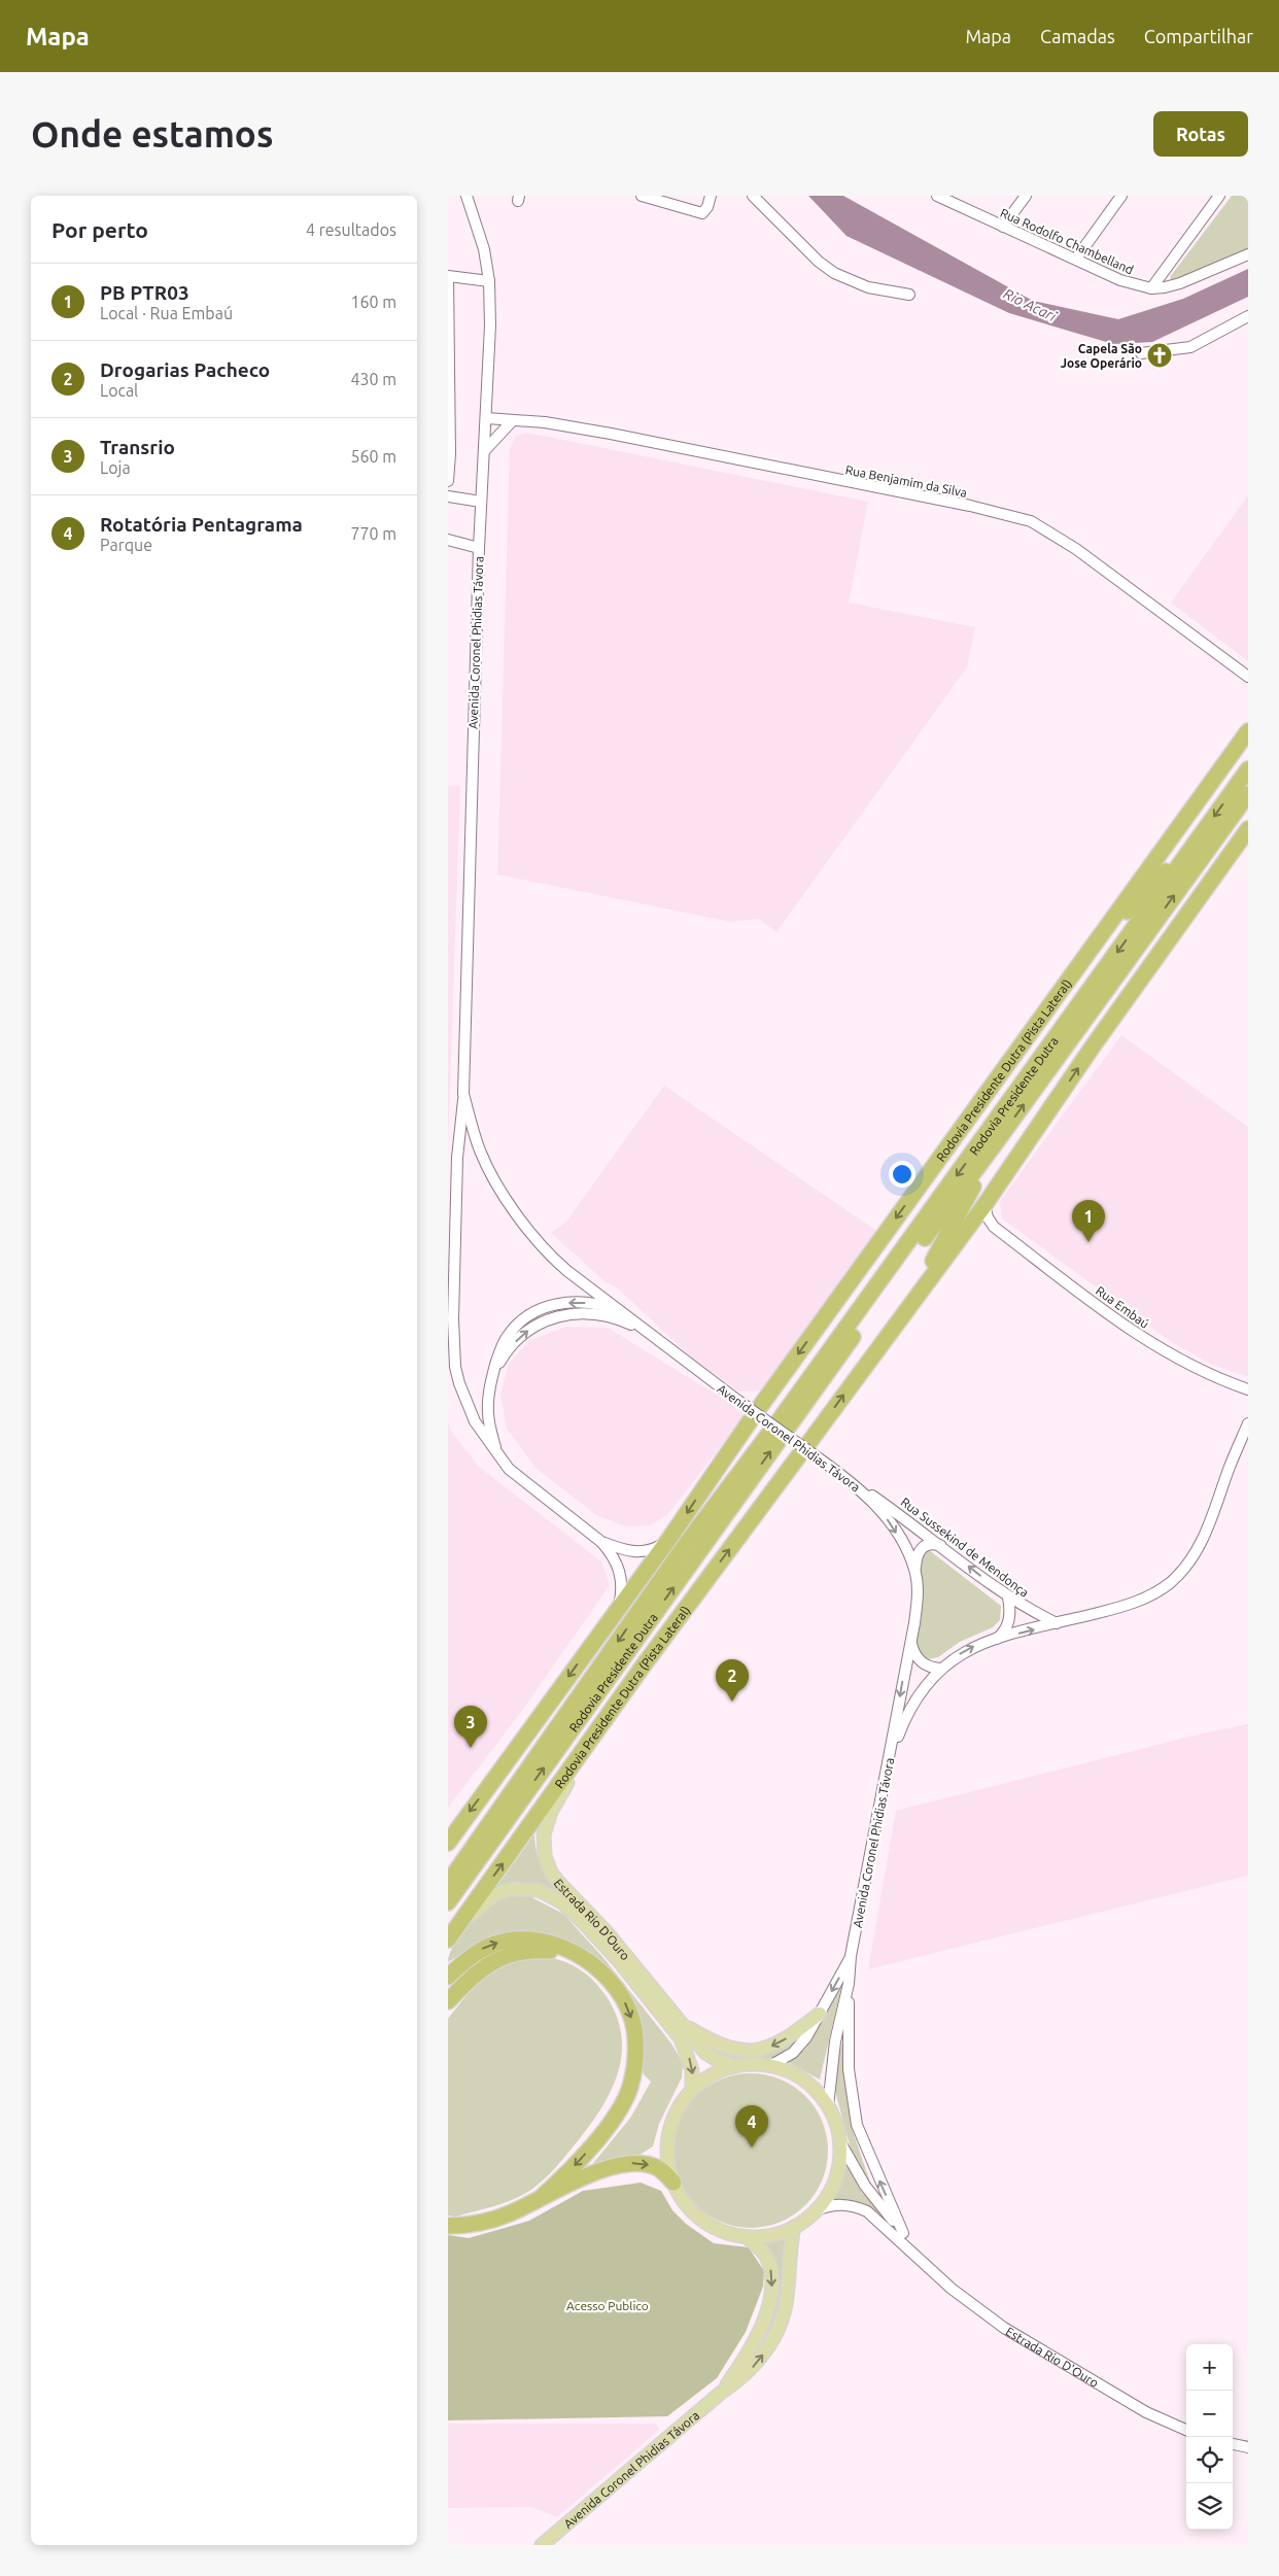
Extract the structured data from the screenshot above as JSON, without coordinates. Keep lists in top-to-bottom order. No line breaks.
{"streets":{"highway":["Rodovia Presidente Dutra (Pista Lateral)","Rodovia Presidente Dutra"],"main road":["Avenida Coronel Phidias Távora","Estrada Rio D'Ouro"],"street":["Rua Rodolfo Chambelland","Rua Benjamim da Silva","Rua Embaú","Rua Sussekind de Mendonça"]},"crossings":[["Rua Benjamim da Silva","Avenida Coronel Phidias Távora"],["Avenida Coronel Phidias Távora","Rodovia Presidente Dutra (Pista Lateral)"],["Avenida Coronel Phidias Távora","Rua Sussekind de Mendonça"],["Avenida Coronel Phidias Távora","Estrada Rio D'Ouro"],["Rodovia Presidente Dutra (Pista Lateral)","Rua Embaú"],["Rodovia Presidente Dutra (Pista Lateral)","Estrada Rio D'Ouro"]],"one_way":["Rua Sussekind de Mendonça"],"water":["Rio Acari"],"parks":["Acesso Publico"],"places":{"church":["Capela São Jose Operário"]},"page":{"header":"Mapa","nav":["Mapa","Camadas","Compartilhar"],"buttons":"Rotas","title":"Onde estamos","heading":["Por perto","4 resultados"],"list":[{"mark":"1","name":"PB PTR03","note":"Local · Rua Embaú","value":"160 m"},{"mark":"2","name":"Drogarias Pacheco","note":"Local","value":"430 m"},{"mark":"3","name":"Transrio","note":"Loja","value":"560 m"},{"mark":"4","name":"Rotatória Pentagrama","note":"Parque","value":"770 m"}],"pins":["1","2","3","4"],"map_buttons":["+","−"]}}
